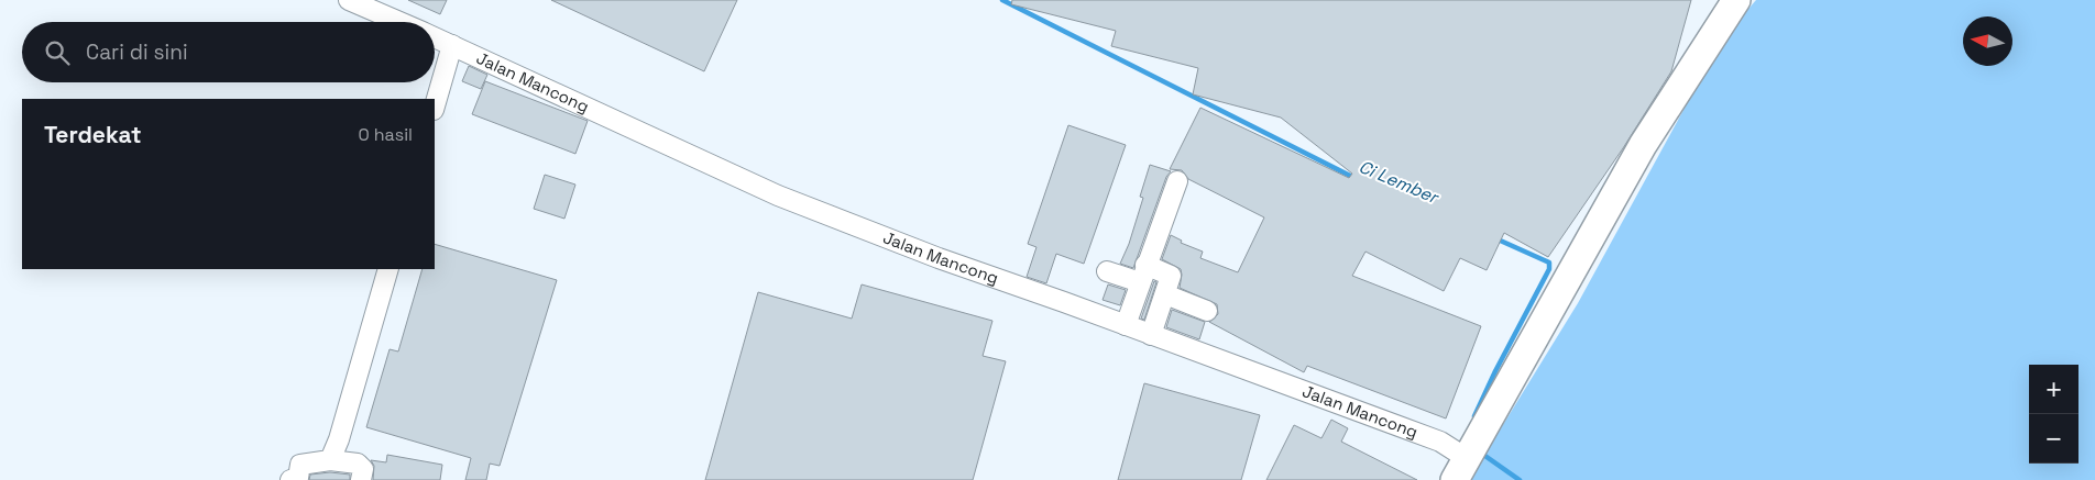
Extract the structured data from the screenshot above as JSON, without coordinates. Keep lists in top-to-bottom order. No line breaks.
{"streets":{"street":["Jalan Mancong"]},"water":["Ci Lember"],"north":"left","page":{"search":"Cari di sini","heading":["Terdekat","0 hasil"],"map_buttons":["+","−"]}}
